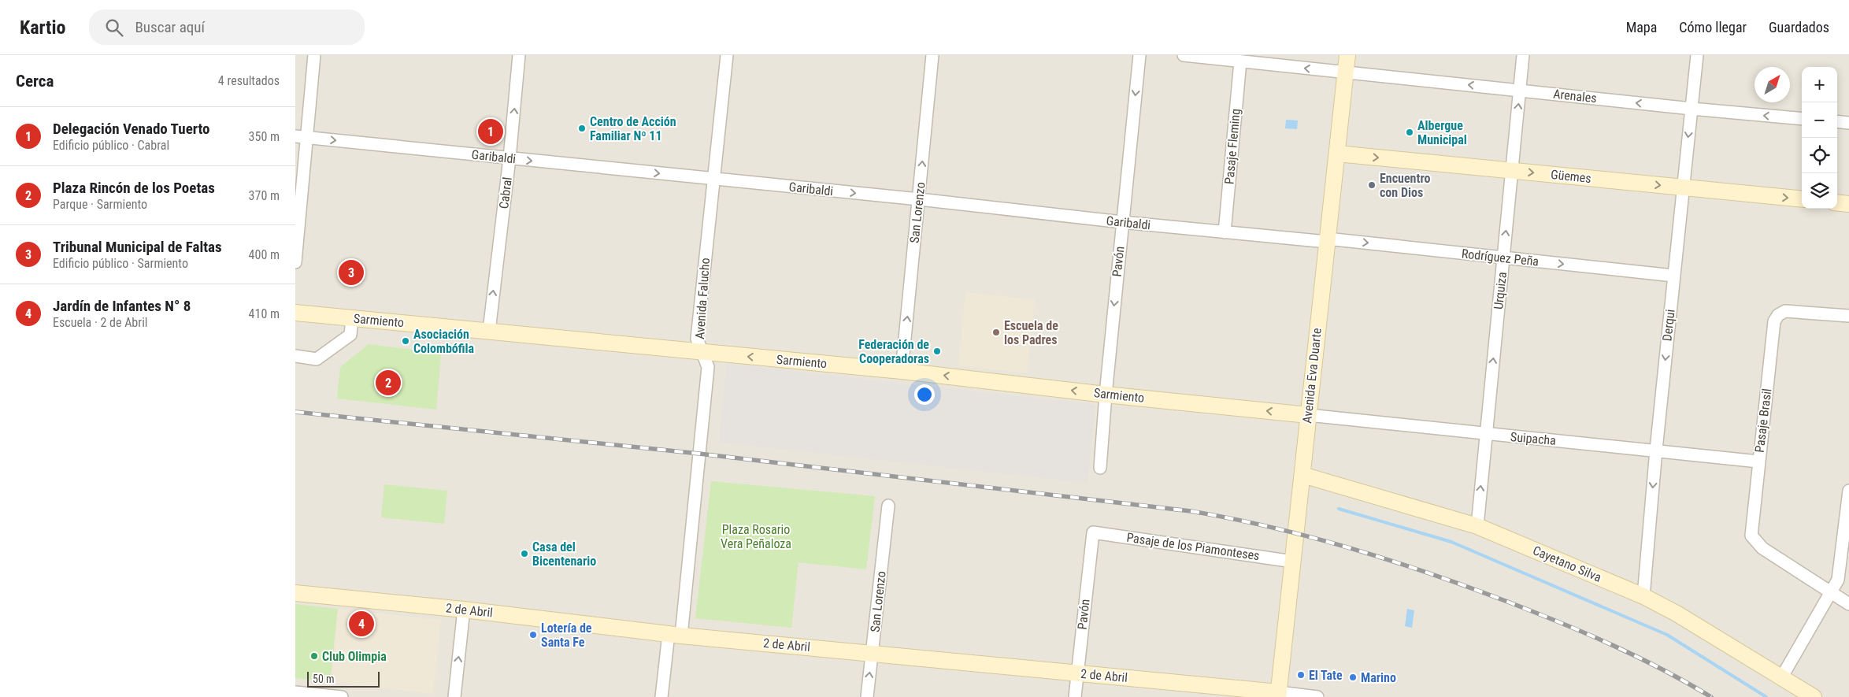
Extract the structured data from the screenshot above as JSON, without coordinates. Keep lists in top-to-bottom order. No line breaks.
{"streets":{"street":["Arenales","Pasaje Fleming","Garibaldi","Güemes","Cabral","San Lorenzo","Rodríguez Peña","Pavón","Urquiza","Avenida Falucho","Sarmiento","Derqui","Avenida Eva Duarte","Pasaje Brasil","Suipacha","Pasaje de los Piamonteses","Cayetano Silva","2 de Abril"]},"crossings":[["Arenales","Pasaje Fleming"],["Arenales","Urquiza"],["Arenales","Derqui"],["Arenales","Avenida Eva Duarte"],["Pasaje Fleming","Garibaldi"],["Garibaldi","Cabral"],["Garibaldi","San Lorenzo"],["Garibaldi","Rodríguez Peña"],["Garibaldi","Pavón"],["Garibaldi","Avenida Falucho"],["Garibaldi","Avenida Eva Duarte"],["Güemes","Urquiza"],["Güemes","Derqui"],["Güemes","Avenida Eva Duarte"],["Cabral","Sarmiento"],["San Lorenzo","Sarmiento"],["San Lorenzo","2 de Abril"],["Rodríguez Peña","Urquiza"],["Rodríguez Peña","Derqui"],["Rodríguez Peña","Avenida Eva Duarte"],["Pavón","Sarmiento"],["Pavón","Pasaje de los Piamonteses"],["Pavón","2 de Abril"],["Urquiza","Suipacha"],["Urquiza","Cayetano Silva"],["Avenida Falucho","Sarmiento"],["Avenida Falucho","2 de Abril"],["Sarmiento","Avenida Eva Duarte"],["Sarmiento","Suipacha"],["Derqui","Suipacha"],["Derqui","Cayetano Silva"],["Avenida Eva Duarte","Suipacha"],["Avenida Eva Duarte","Pasaje de los Piamonteses"],["Avenida Eva Duarte","Cayetano Silva"],["Avenida Eva Duarte","2 de Abril"],["Pasaje Brasil","Suipacha"]],"one_way":["Arenales","Garibaldi","Güemes","Cabral","San Lorenzo","Rodríguez Peña","Pavón","Urquiza","Sarmiento","Derqui"],"parks":["Plaza Rosario Vera Peñaloza"],"places":["Centro de Acción Familiar Nº 11","Albergue Municipal","Encuentro con Dios","Escuela de los Padres","Asociación Colombófila","Federación de Cooperadoras","Casa del Bicentenario","Lotería de Santa Fe","Club Olimpia","El Tate","Marino"],"scale_bar":"50 m","north":"top right","page":{"header":"Kartio","search":"Buscar aquí","nav":["Mapa","Cómo llegar","Guardados"],"heading":["Cerca","4 resultados"],"map_buttons":["+","−"],"list":[{"mark":"1","name":"Delegación Venado Tuerto","note":"Edificio público · Cabral","value":"350 m"},{"mark":"2","name":"Plaza Rincón de los Poetas","note":"Parque · Sarmiento","value":"370 m"},{"mark":"3","name":"Tribunal Municipal de Faltas","note":"Edificio público · Sarmiento","value":"400 m"},{"mark":"4","name":"Jardín de Infantes N° 8","note":"Escuela · 2 de Abril","value":"410 m"}],"pins":["1","3","2","4"],"scale":"50 m"}}
